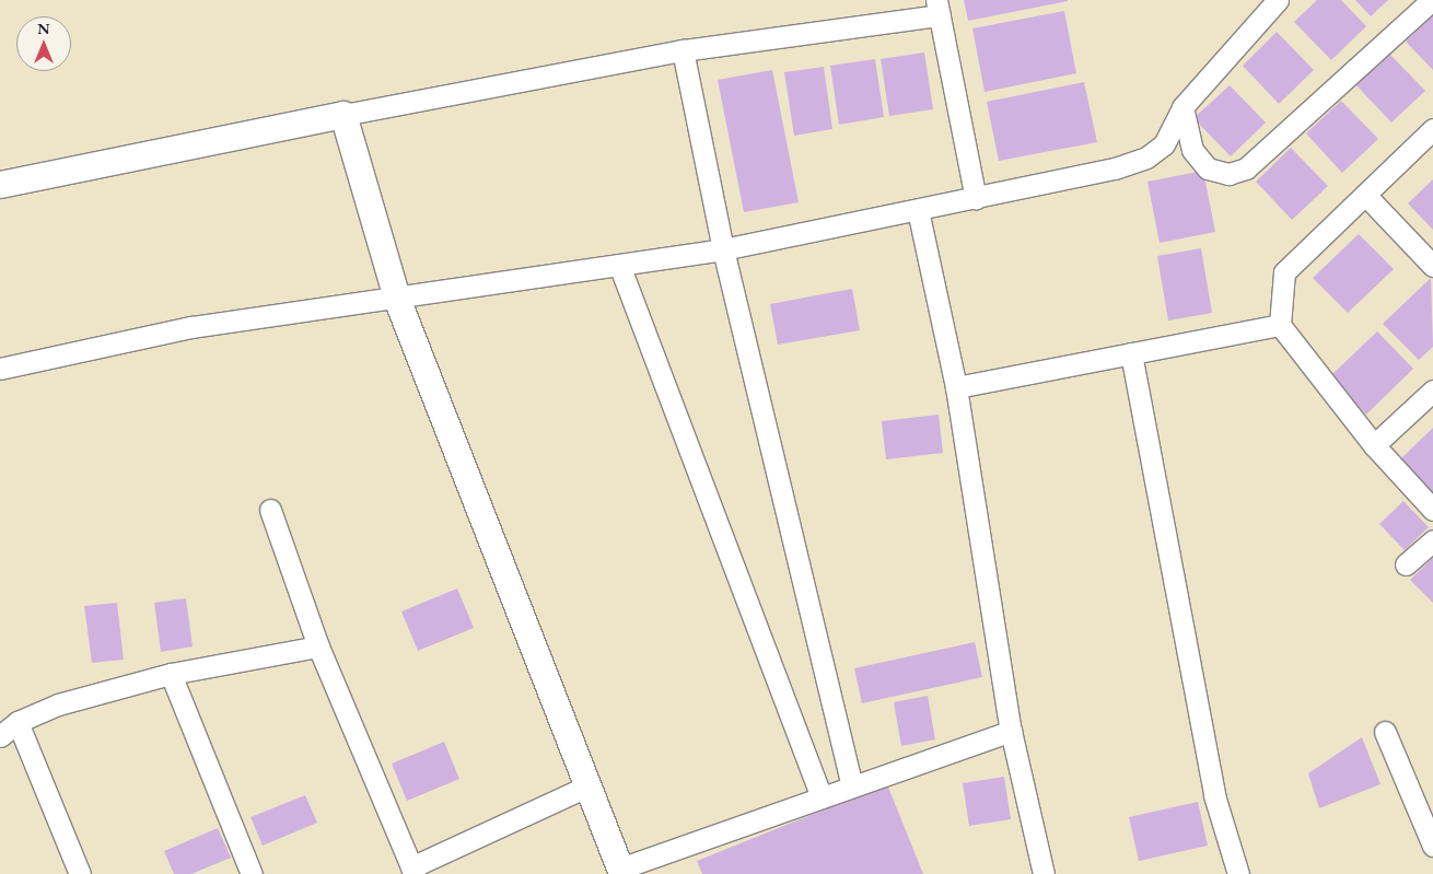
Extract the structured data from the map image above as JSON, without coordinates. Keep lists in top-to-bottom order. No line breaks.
{"north":"top"}
